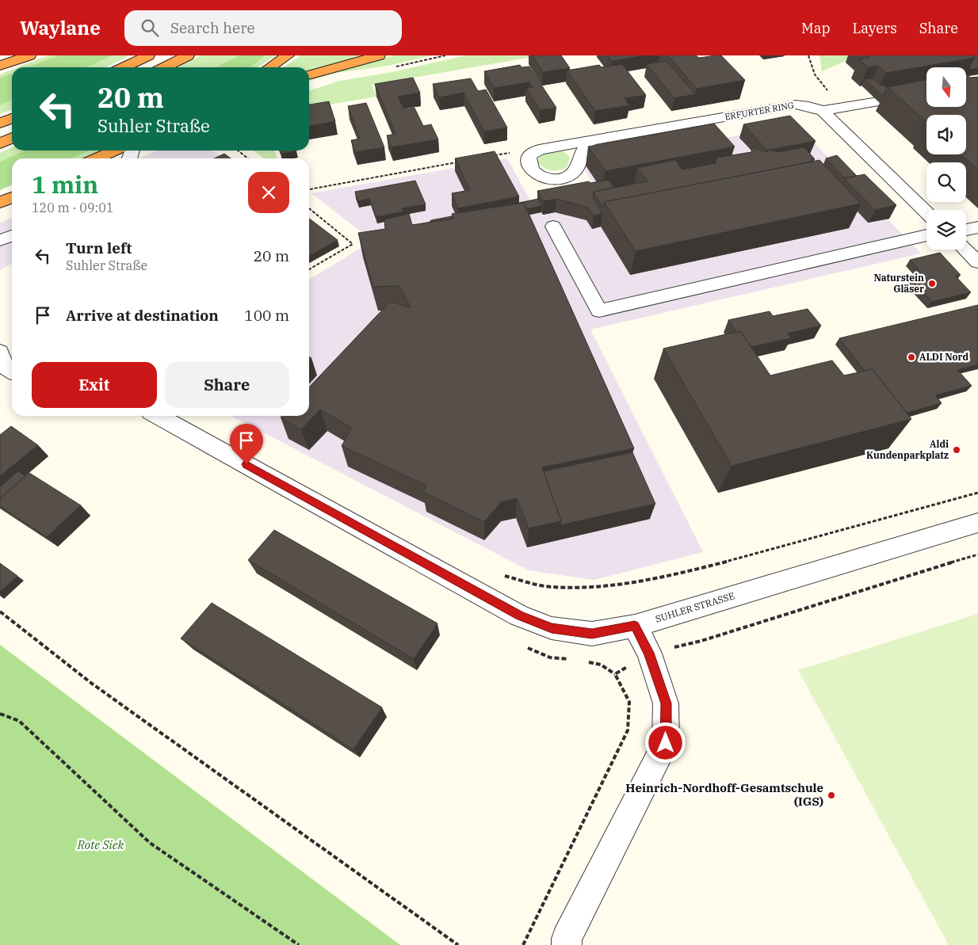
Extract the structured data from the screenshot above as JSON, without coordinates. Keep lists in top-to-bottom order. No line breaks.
{"streets":{"street":["ERFURTER RING","SUHLER STRASSE"]},"parks":["Rote Siek"],"places":["Naturstein Gläser","ALDI Nord","Aldi Kundenparkplatz","Heinrich-Nordhoff-Gesamtschule (IGS)"],"north":"bottom","page":{"header":"Waylane","search":"Search here","nav":["Map","Layers","Share"],"turn":["20 m","Suhler Straße"],"heading":["1 min","120 m · 09:01"],"list":[{"name":"Turn left","note":"Suhler Straße","value":"20 m"},{"name":"Arrive at destination","value":"100 m"}],"buttons":["Exit","Share"]}}
